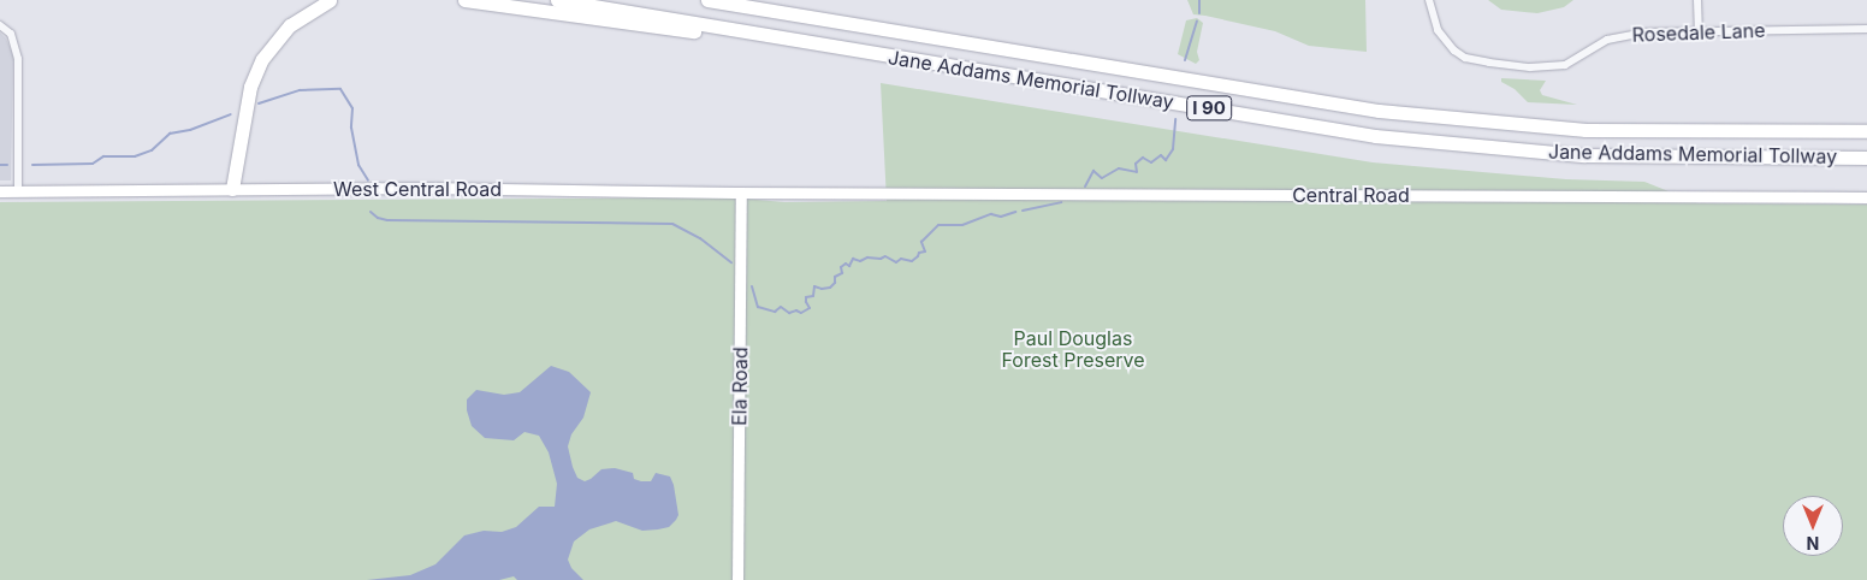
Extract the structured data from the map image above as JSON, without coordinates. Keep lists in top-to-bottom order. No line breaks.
{"streets":{"highway":["Jane Addams Memorial Tollway","I 90"],"street":["Rosedale Lane","West Central Road","Central Road","Ela Road"]},"crossings":[["West Central Road","Central Road"],["West Central Road","Ela Road"]],"parks":["Paul Douglas Forest Preserve"],"north":"bottom"}
